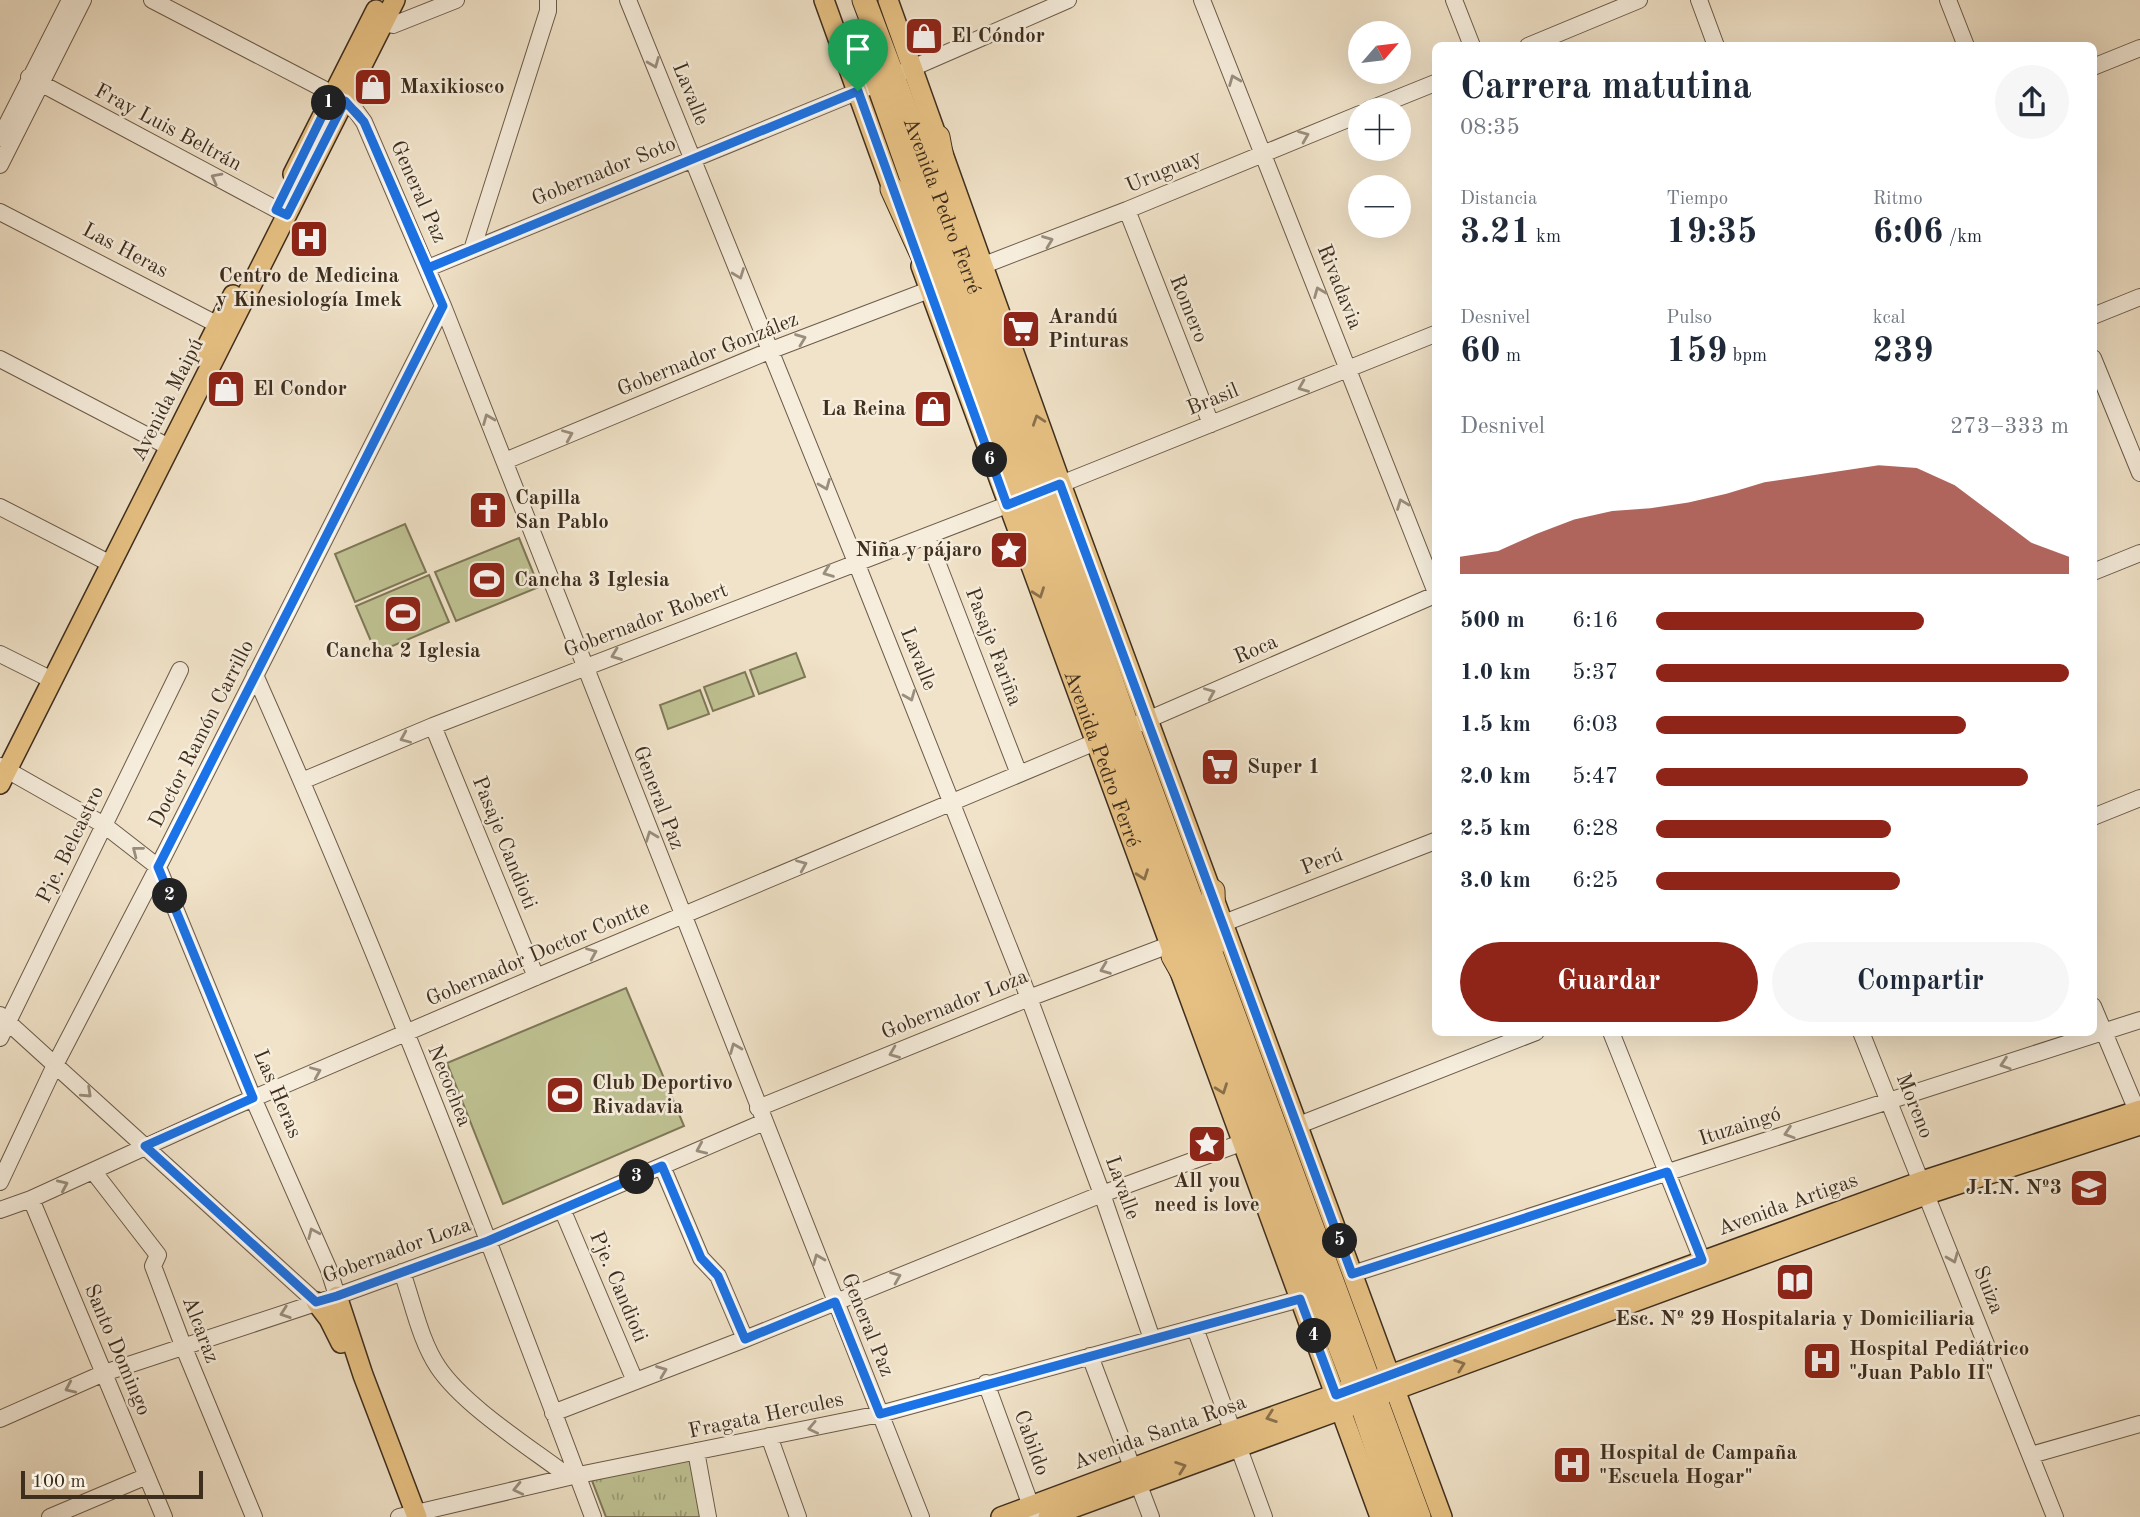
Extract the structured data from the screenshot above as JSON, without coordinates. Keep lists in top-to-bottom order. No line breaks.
{"streets":{"highway":["Avenida Pedro Ferré"],"main road":["Las Heras","Avenida Maipú","Avenida Artigas","Avenida Santa Rosa"],"street":["Lavalle","Fray Luis Beltrán","Gobernador Soto","Uruguay","General Paz","Rivadavia","Romero","Gobernador González","Brasil","Gobernador Robert","Pasaje Fariña","Roca","Doctor Ramón Carrillo","Pasaje Candioti","Pje. Belcastro","Perú","Gobernador Doctor Contte","Gobernador Loza","Necochea","Moreno","Ituzaingó","Pje. Candioti","Suiza","Alcaraz","Santo Domingo","Fragata Hercules","Cabildo"]},"crossings":[["Lavalle","Gobernador Soto"],["Lavalle","Gobernador González"],["Lavalle","Gobernador Robert"],["Lavalle","Gobernador Doctor Contte"],["Lavalle","Gobernador Loza"],["Lavalle","Fragata Hercules"],["Fray Luis Beltrán","Avenida Maipú"],["Gobernador Soto","General Paz"],["Gobernador Soto","Avenida Pedro Ferré"],["Uruguay","Avenida Pedro Ferré"],["Uruguay","Rivadavia"],["Uruguay","Romero"],["General Paz","Gobernador González"],["General Paz","Avenida Maipú"],["General Paz","Gobernador Robert"],["General Paz","Doctor Ramón Carrillo"],["General Paz","Gobernador Doctor Contte"],["General Paz","Gobernador Loza"],["General Paz","Fragata Hercules"],["Avenida Pedro Ferré","Gobernador González"],["Avenida Pedro Ferré","Brasil"],["Avenida Pedro Ferré","Gobernador Robert"],["Avenida Pedro Ferré","Roca"],["Avenida Pedro Ferré","Perú"],["Avenida Pedro Ferré","Gobernador Doctor Contte"],["Avenida Pedro Ferré","Gobernador Loza"],["Avenida Pedro Ferré","Ituzaingó"],["Avenida Pedro Ferré","Avenida Artigas"],["Avenida Pedro Ferré","Fragata Hercules"],["Avenida Pedro Ferré","Avenida Santa Rosa"],["Las Heras","Avenida Maipú"],["Las Heras","Doctor Ramón Carrillo"],["Las Heras","Pje. Belcastro"],["Las Heras","Gobernador Doctor Contte"],["Las Heras","Gobernador Loza"],["Las Heras","Fragata Hercules"],["Rivadavia","Brasil"],["Romero","Brasil"],["Brasil","Gobernador Robert"],["Gobernador Robert","Pasaje Fariña"],["Gobernador Robert","Pasaje Candioti"],["Gobernador Robert","Necochea"],["Pasaje Fariña","Gobernador Doctor Contte"],["Roca","Gobernador Doctor Contte"],["Doctor Ramón Carrillo","Necochea"],["Pasaje Candioti","Gobernador Doctor Contte"],["Gobernador Doctor Contte","Necochea"],["Gobernador Doctor Contte","Alcaraz"],["Gobernador Doctor Contte","Santo Domingo"],["Gobernador Loza","Necochea"],["Gobernador Loza","Pje. Candioti"],["Gobernador Loza","Alcaraz"],["Gobernador Loza","Santo Domingo"],["Necochea","Fragata Hercules"],["Moreno","Ituzaingó"],["Moreno","Avenida Artigas"],["Moreno","Suiza"],["Avenida Artigas","Suiza"],["Avenida Artigas","Avenida Santa Rosa"],["Fragata Hercules","Cabildo"],["Avenida Santa Rosa","Cabildo"]],"one_way":["Lavalle","Uruguay","General Paz","Rivadavia","Gobernador González","Gobernador Robert","Roca","Gobernador Doctor Contte","Gobernador Loza","Ituzaingó","Suiza"],"places":{"shop":["El Cóndor","Maxikiosco","El Condor","La Reina"],"hospital":["Centro de Medicina y Kinesiología Imek","Hospital Pediátrico \"Juan Pablo II\"","Hospital de Campaña \"Escuela Hogar\""],"supermarket":["Arandú Pinturas","Super 1"],"church":["Capilla San Pablo"],"place":["Niña y pájaro","All you need is love"],"sports":["Cancha 3 Iglesia","Cancha 2 Iglesia","Club Deportivo Rivadavia"],"school or university":["J.I.N. Nº3"],"library":["Esc. Nº 29 Hospitalaria y Domiciliaria"]},"scale_bar":"100 m","north":"top right","page":{"map_buttons":["+","−"],"heading":["Carrera matutina","08:35"],"pins":["1","6","2","3","5","4"],"stats":[["Distancia","3.21 km"],["Tiempo","19:35"],["Ritmo","6:06 /km"],["Desnivel","60 m"],["Pulso","159 bpm"],["kcal","239"]],"chart":["Desnivel","273–333 m"],"list":[{"name":"500 m","note":"6:16"},{"name":"1.0 km","note":"5:37"},{"name":"1.5 km","note":"6:03"},{"name":"2.0 km","note":"5:47"},{"name":"2.5 km","note":"6:28"},{"name":"3.0 km","note":"6:25"}],"buttons":["Guardar","Compartir"],"scale":"100 m"}}
